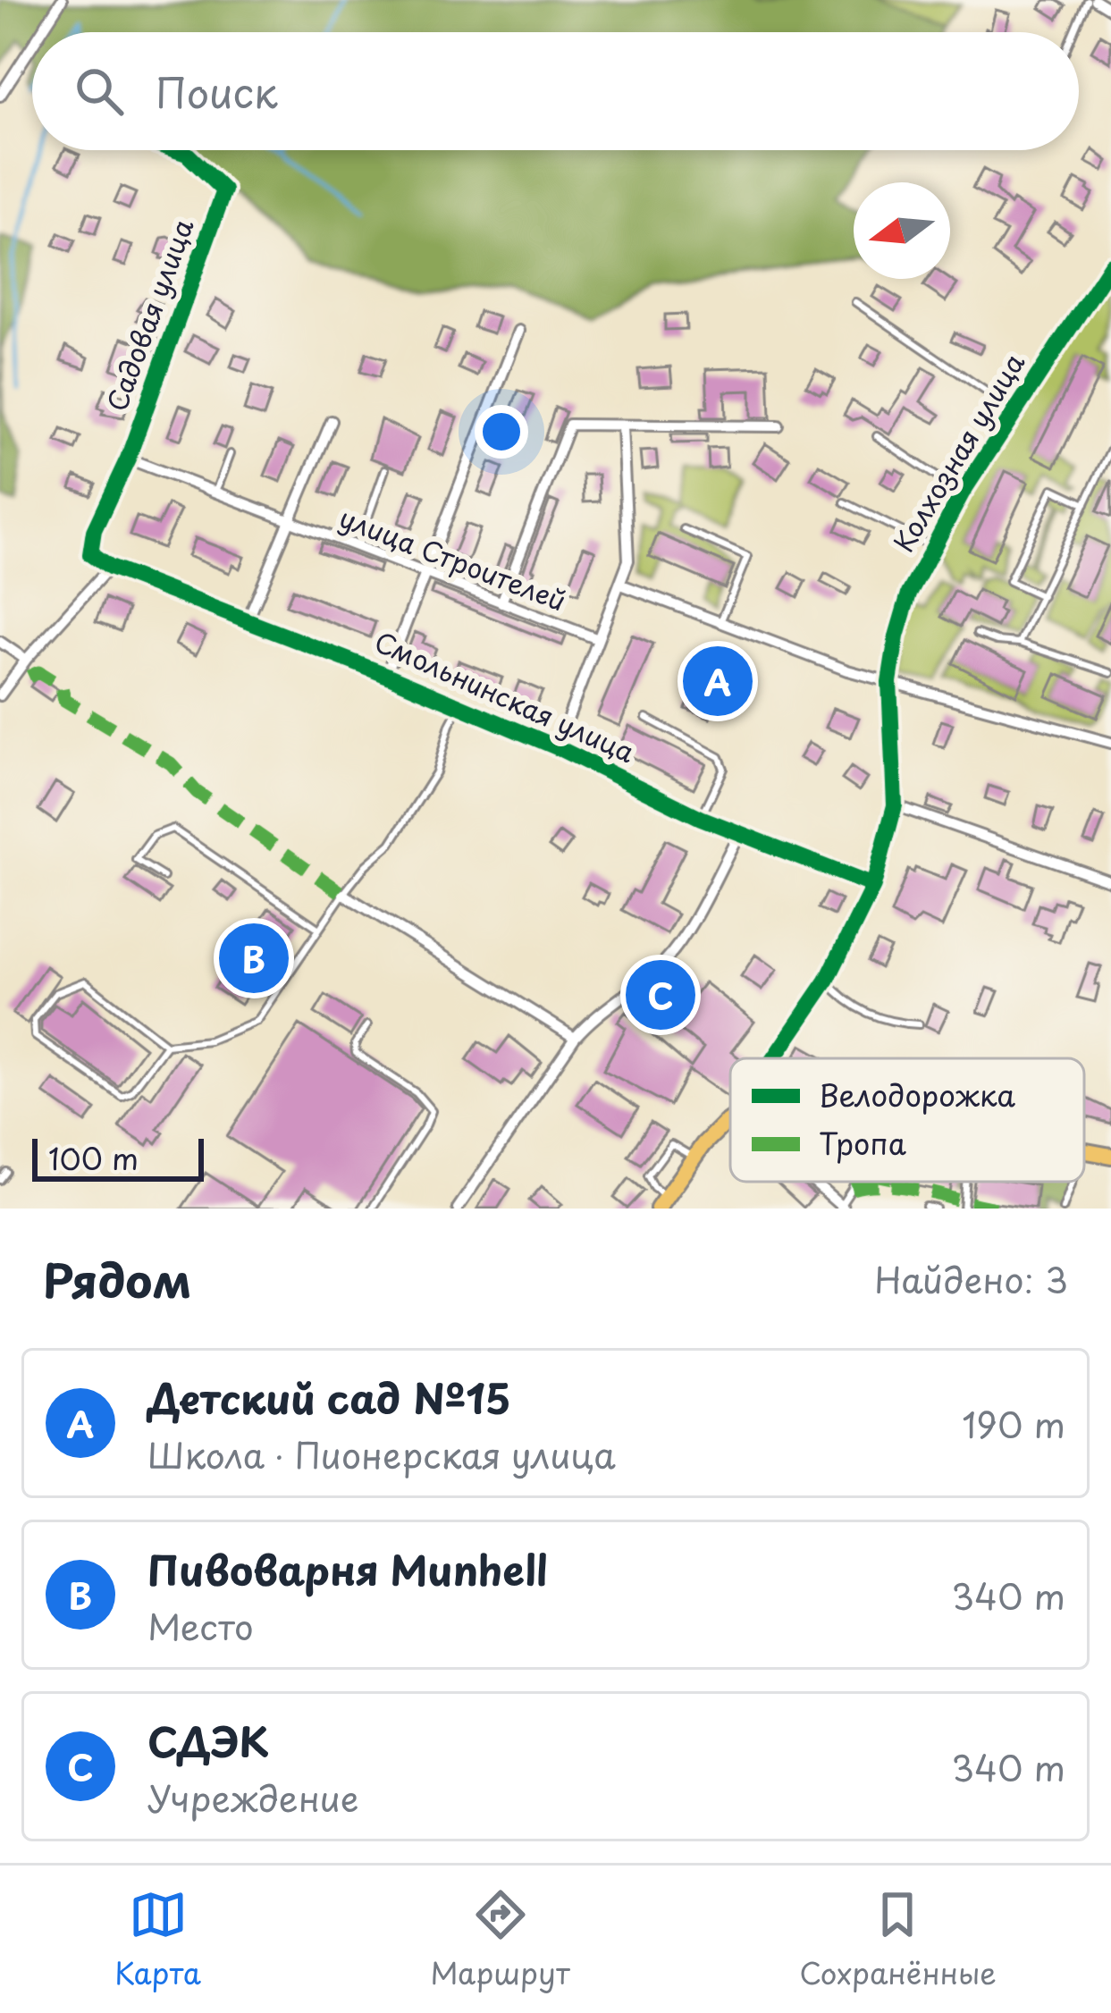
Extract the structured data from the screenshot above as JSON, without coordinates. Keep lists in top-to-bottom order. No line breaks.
{"streets":{"street":["Садовая улица","Колхозная улица","улица Строителей","Смольнинская улица"]},"crossings":[["Садовая улица","улица Строителей"],["Садовая улица","Смольнинская улица"],["Колхозная улица","Смольнинская улица"]],"legend":["Велодорожка","Тропа"],"scale_bar":"100 m","north":"left","page":{"search":"Поиск","pins":["A","B","C"],"scale":"100 m","heading":["Рядом","Найдено: 3"],"list":[{"mark":"A","name":"Детский сад №15","note":"Школа · Пионерская улица","value":"190 m"},{"mark":"B","name":"Пивоварня Munhell","note":"Место","value":"340 m"},{"mark":"C","name":"СДЭК","note":"Учреждение","value":"340 m"}],"nav":["Карта","Маршрут","Сохранённые"]}}
